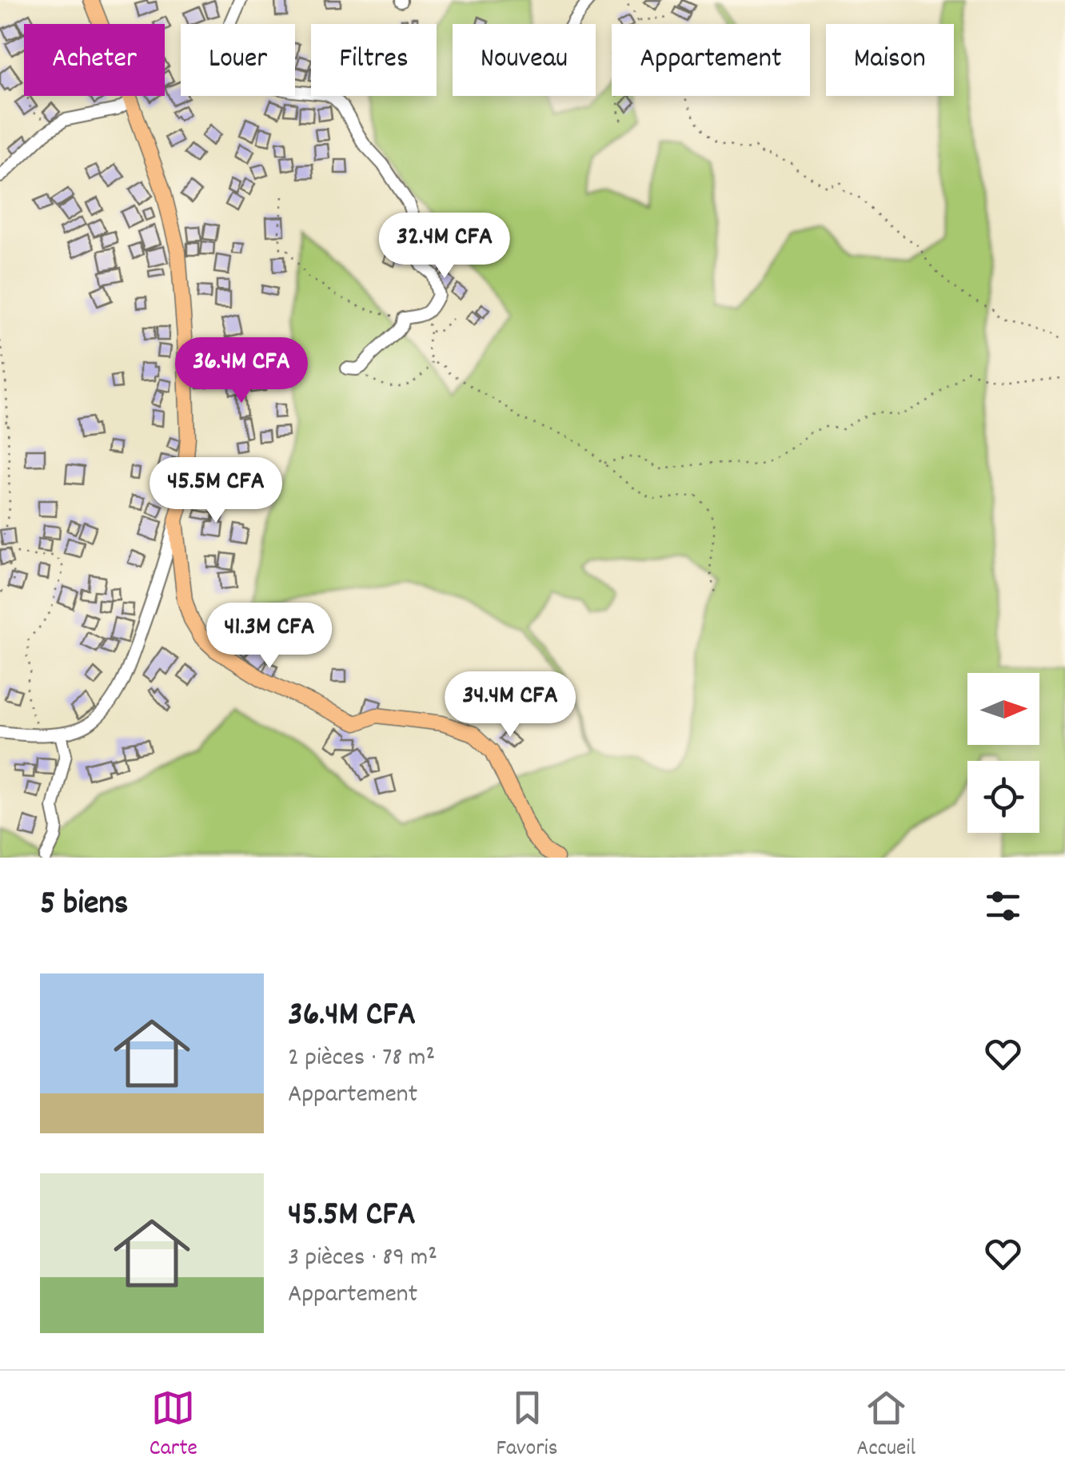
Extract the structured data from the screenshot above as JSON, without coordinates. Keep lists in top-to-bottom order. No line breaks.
{"north":"right","page":{"chip":["Acheter","Louer","Filtres","Nouveau","Appartement","Maison"],"price":["32.4M CFA","36.4M CFA","45.5M CFA","41.3M CFA","34.4M CFA"],"heading":"5 biens","list":[{"name":"36.4M CFA","note":"2 pièces · 78 m² · Appartement"},{"name":"45.5M CFA","note":"3 pièces · 89 m² · Appartement"}],"tabs":["Carte","Favoris","Accueil"]}}
